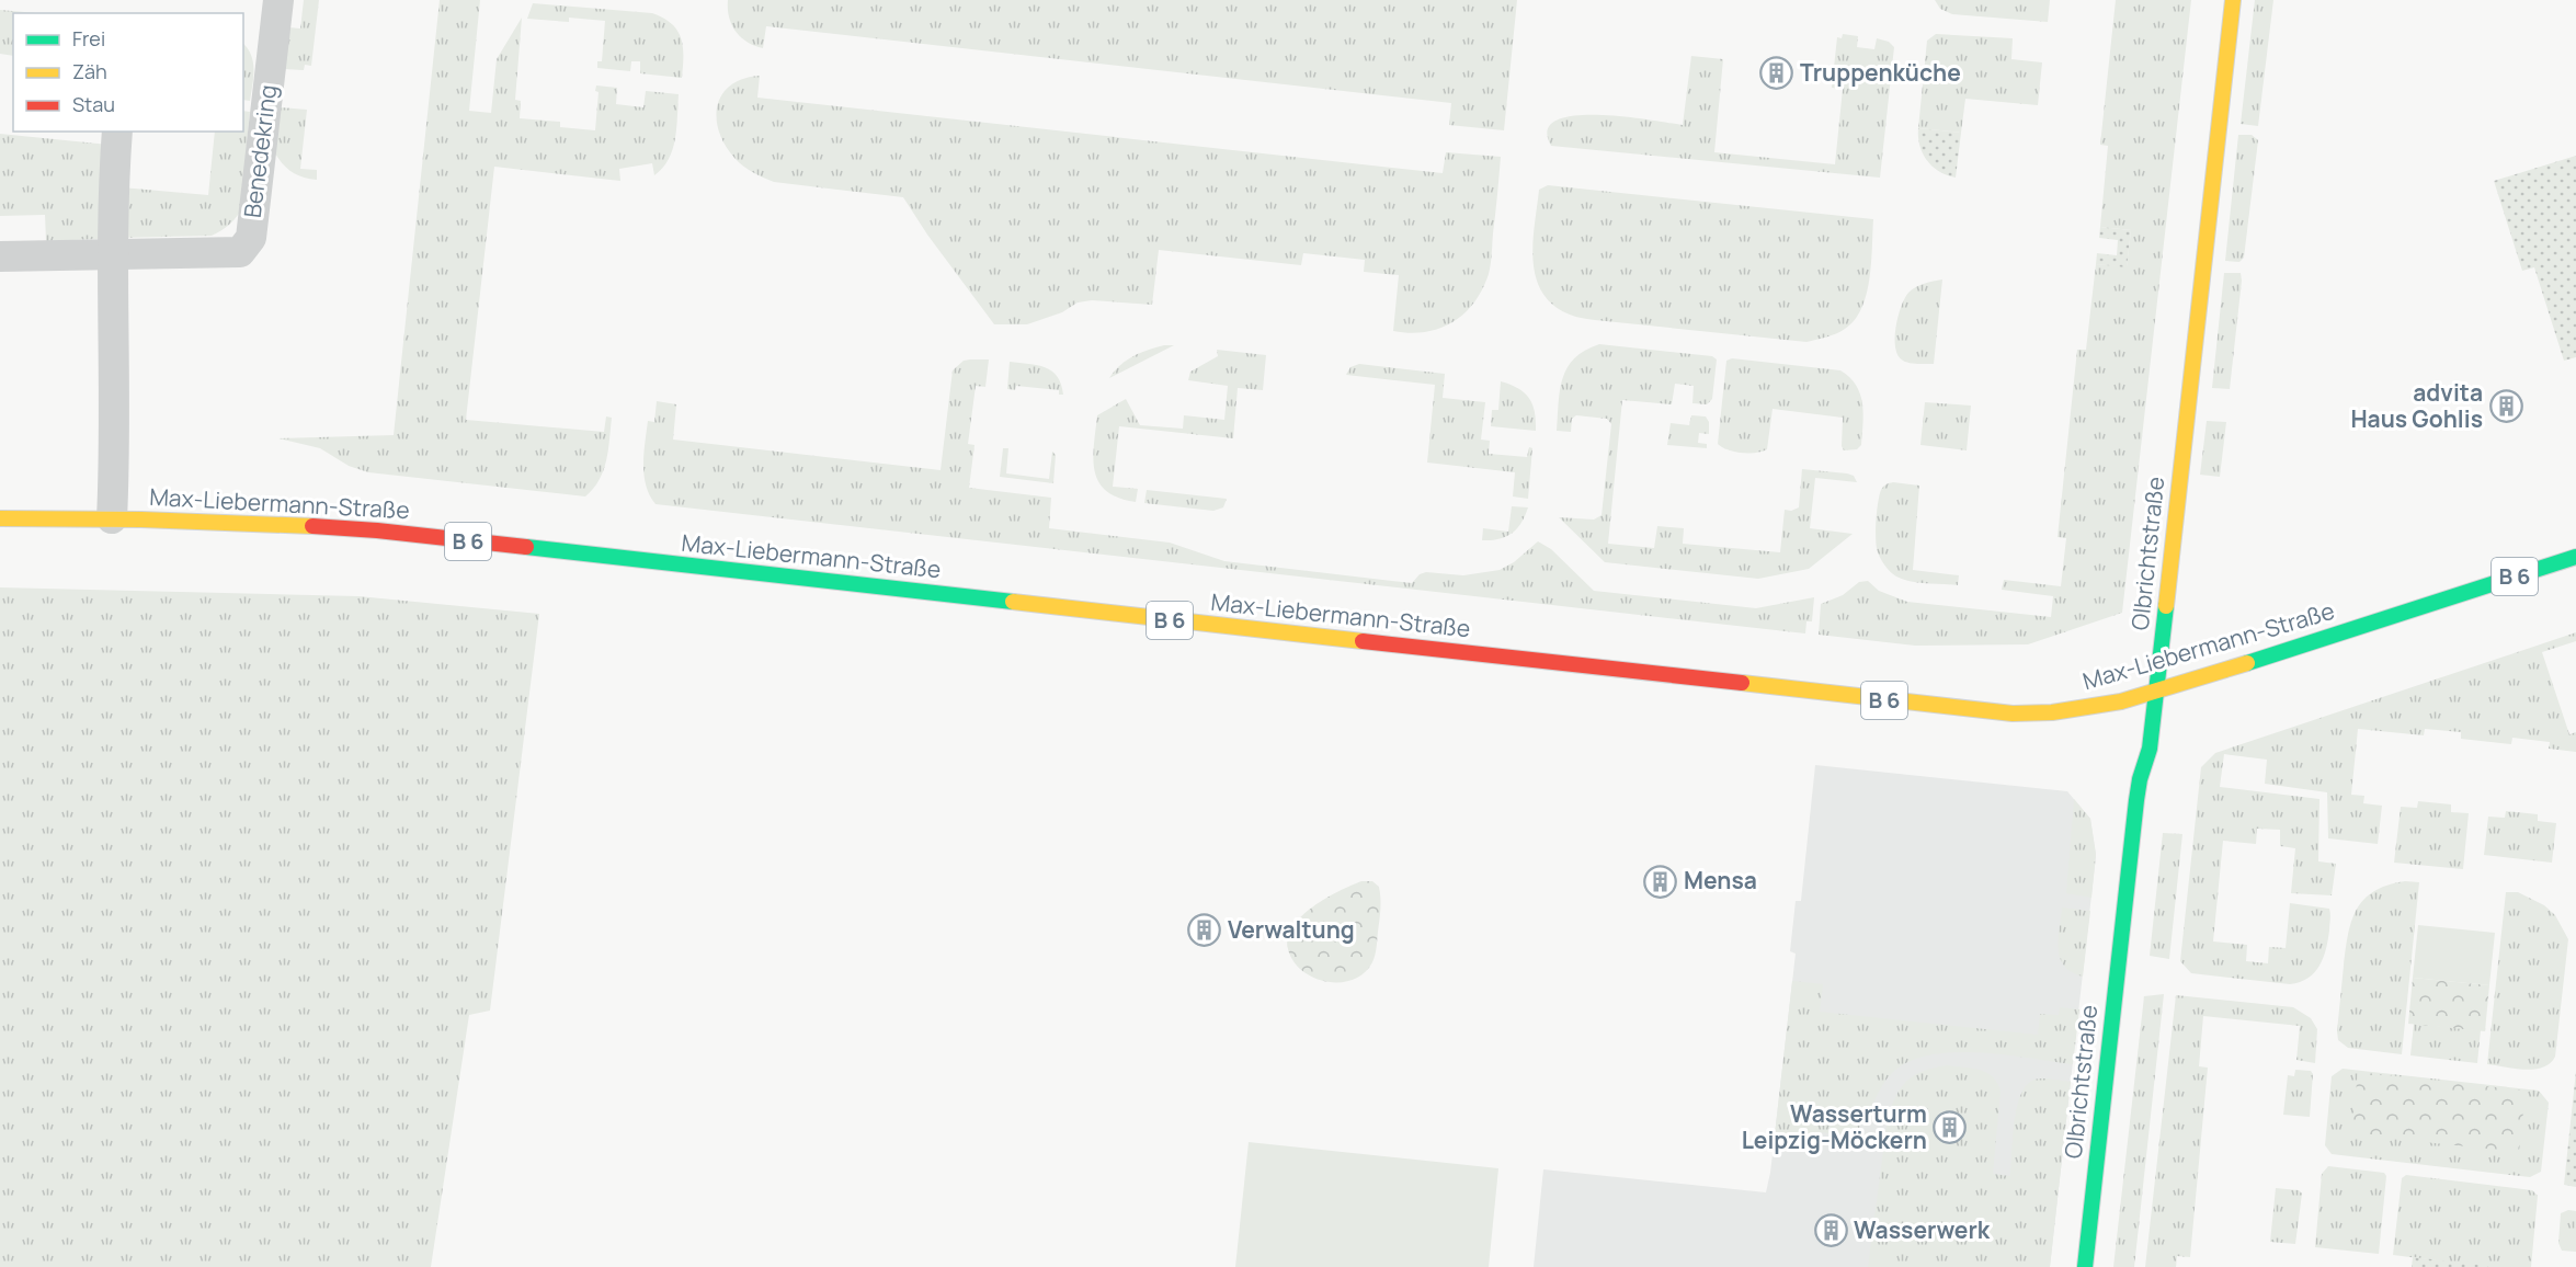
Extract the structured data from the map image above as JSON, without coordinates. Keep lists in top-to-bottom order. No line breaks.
{"streets":{"main road":["Max-Liebermann-Straße","B 6","Olbrichtstraße"],"street":["Benedekring"]},"crossings":[["Max-Liebermann-Straße","Olbrichtstraße"]],"places":{"building":["Truppenküche","advita Haus Gohlis","Mensa","Verwaltung","Wasserturm Leipzig-Möckern","Wasserwerk"]},"legend":["Frei","Zäh","Stau"]}
